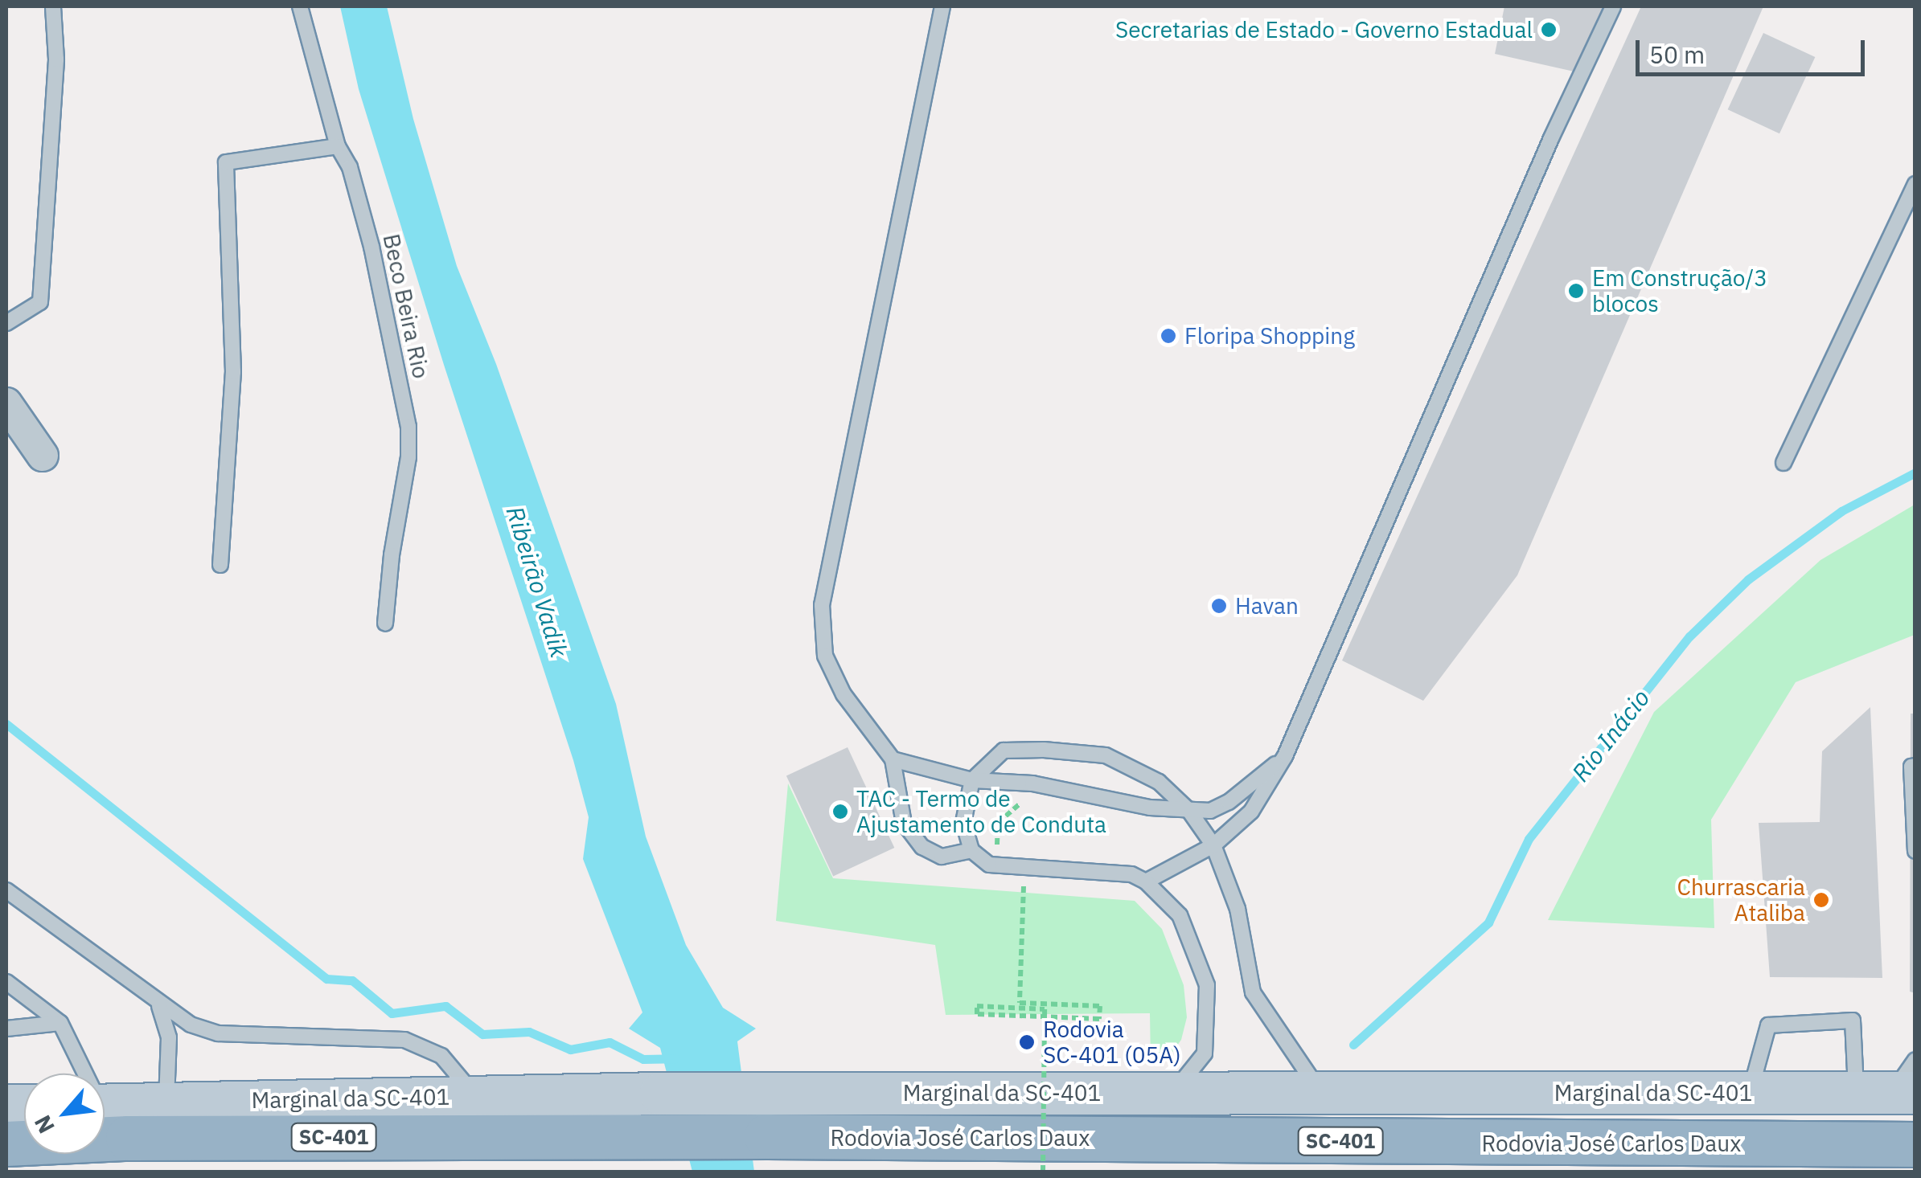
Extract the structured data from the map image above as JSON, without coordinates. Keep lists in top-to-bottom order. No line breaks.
{"streets":{"highway":["SC-401","Rodovia José Carlos Daux"],"main road":["Marginal da SC-401"],"lane":["Beco Beira Rio"]},"water":["Ribeirão Vadik","Rio Inácio"],"places":["Secretarias de Estado - Governo Estadual","Em Construção/3 blocos","Floripa Shopping","Havan","TAC - Termo de Ajustamento de Conduta","Churrascaria Ataliba","Rodovia SC-401 (05A)"],"scale_bar":"50 m","north":"bottom left"}
